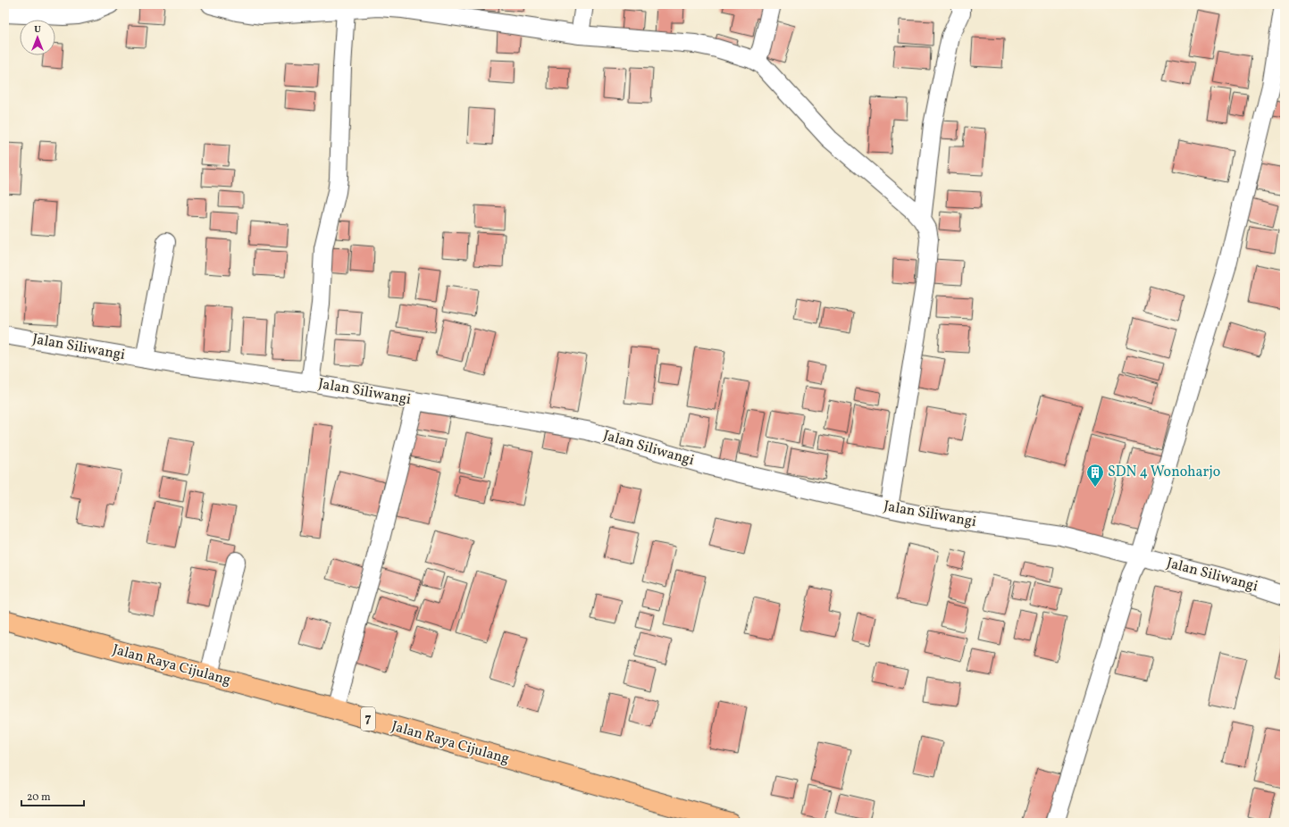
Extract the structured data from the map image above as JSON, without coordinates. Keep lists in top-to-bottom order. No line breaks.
{"streets":{"highway":["Jalan Raya Cijulang","7"],"street":["Jalan Siliwangi"]},"places":{"building":["SDN 4 Wonoharjo"]},"scale_bar":"20 m","north":"top"}
